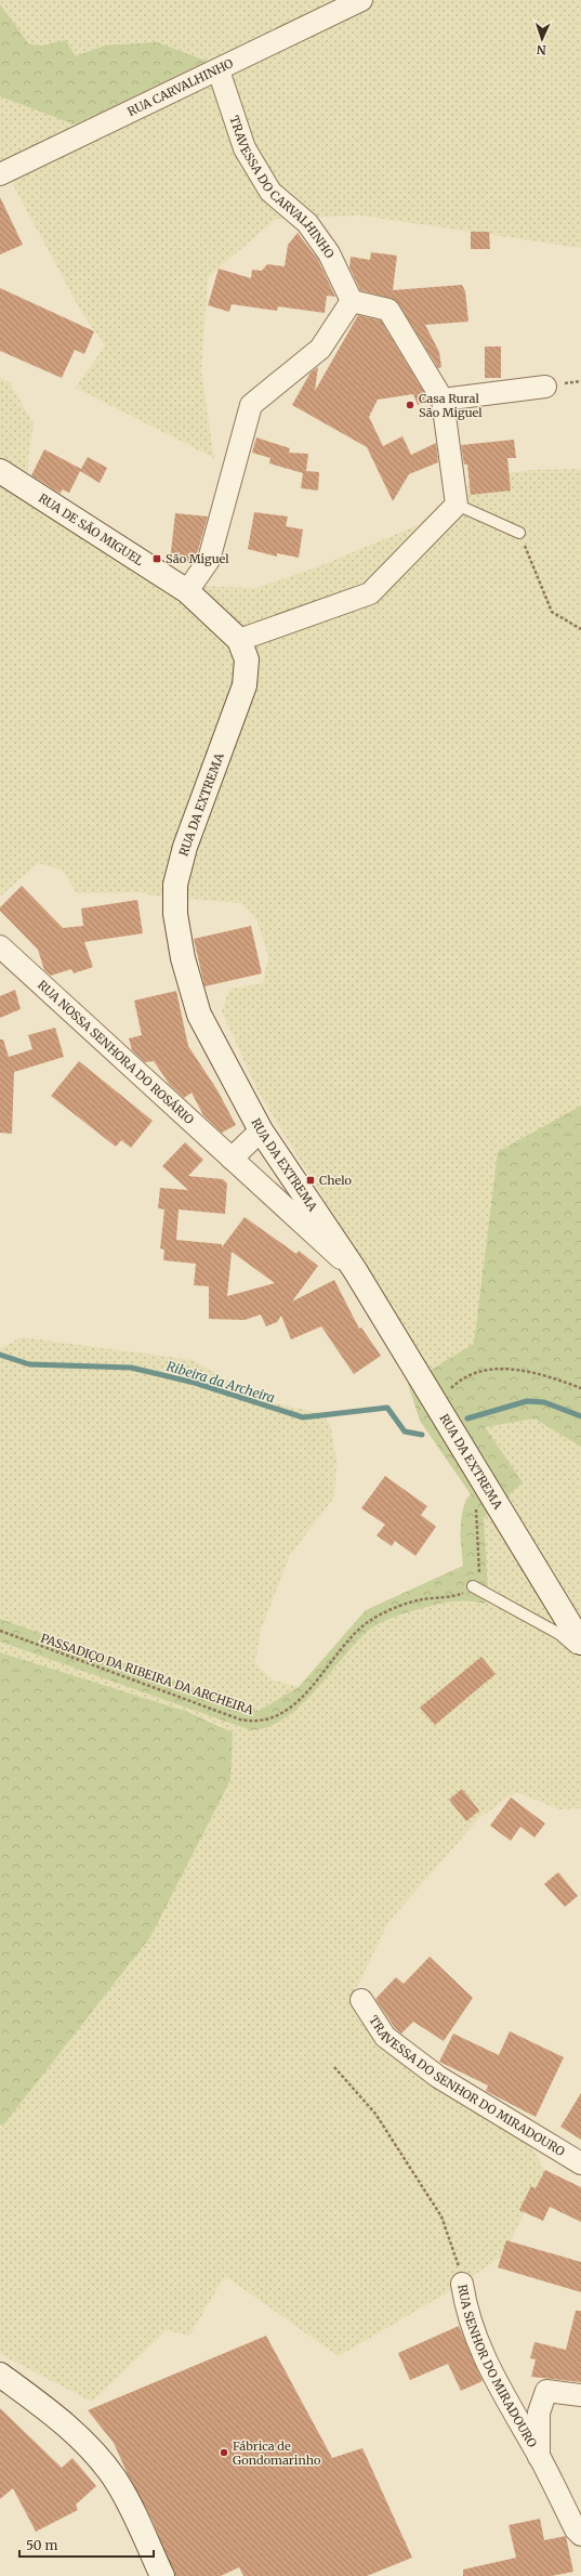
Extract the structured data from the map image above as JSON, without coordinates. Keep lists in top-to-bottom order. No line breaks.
{"streets":{"street":["RUA CARVALHINHO","TRAVESSA DO CARVALHINHO","RUA DE SÃO MIGUEL","RUA DA EXTREMA","RUA NOSSA SENHORA DO ROSÁRIO","TRAVESSA DO SENHOR DO MIRADOURO","RUA SENHOR DO MIRADOURO"],"path":["PASSADIÇO DA RIBEIRA DA ARCHEIRA"]},"crossings":[["RUA CARVALHINHO","TRAVESSA DO CARVALHINHO"],["RUA DE SÃO MIGUEL","RUA DA EXTREMA"],["RUA DA EXTREMA","RUA NOSSA SENHORA DO ROSÁRIO"]],"water":["Ribeira da Archeira"],"places":{"other":["Casa Rural São Miguel","Fábrica de Gondomarinho"],"transit":["São Miguel","Chelo"]},"scale_bar":"50 m","north":"bottom"}
